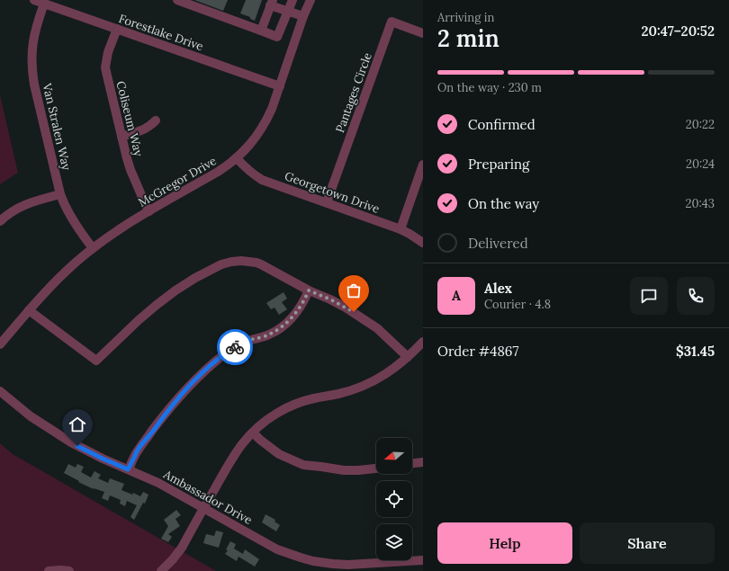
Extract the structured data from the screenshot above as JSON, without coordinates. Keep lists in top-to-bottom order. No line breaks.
{"streets":{"street":["Forestlake Drive","Pantages Circle","Coliseum Way","Van Stralen Way","McGregor Drive","Georgetown Drive","Ambassador Drive"]},"crossings":[["Forestlake Drive","Coliseum Way"],["Forestlake Drive","Van Stralen Way"],["Forestlake Drive","McGregor Drive"],["Pantages Circle","Georgetown Drive"],["Coliseum Way","McGregor Drive"],["Van Stralen Way","McGregor Drive"],["McGregor Drive","Georgetown Drive"]],"north":"left","page":{"heading":["2 min","Arriving in","20:47–20:52"],"panel":["Alex","Courier · 4.8","Order #4867","$31.45"],"bar":"On the way · 230 m","list":[["Confirmed","20:22"],["Preparing","20:24"],["On the way","20:43"],"Delivered"],"round":"A","buttons":["Help","Share"]}}
